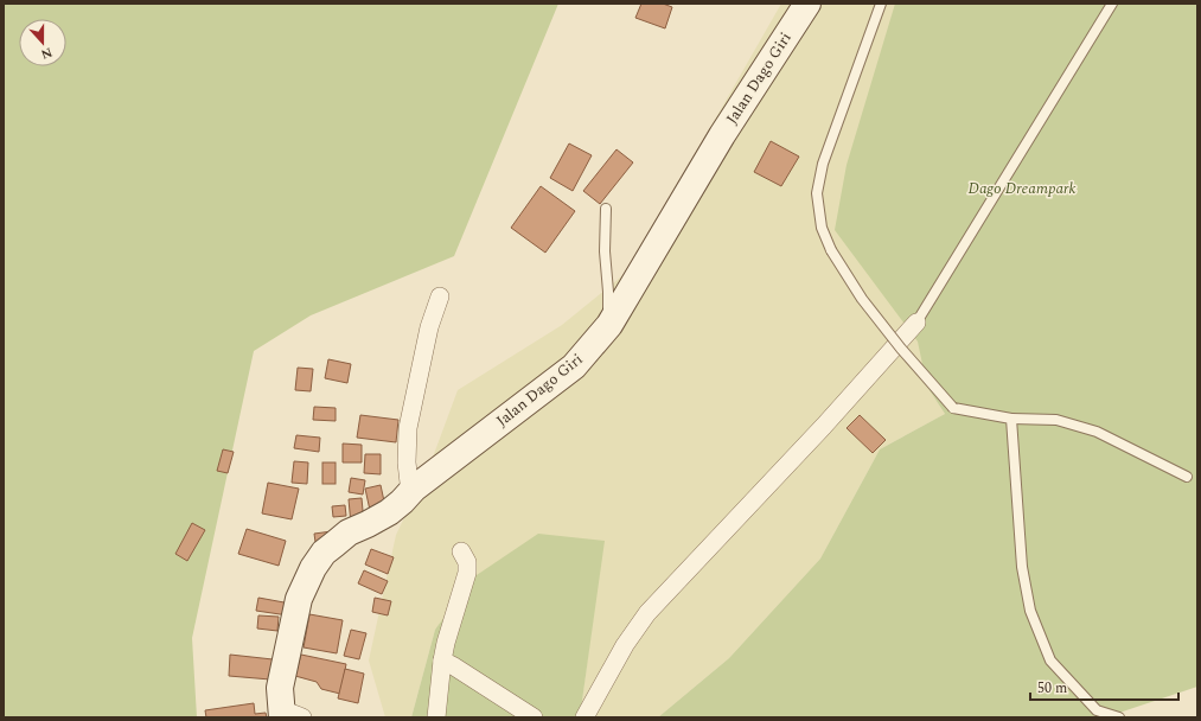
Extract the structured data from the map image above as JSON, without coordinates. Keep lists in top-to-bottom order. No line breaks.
{"streets":{"main road":["Jalan Dago Giri"]},"parks":["Dago Dreampark"],"scale_bar":"50 m","north":"bottom"}
